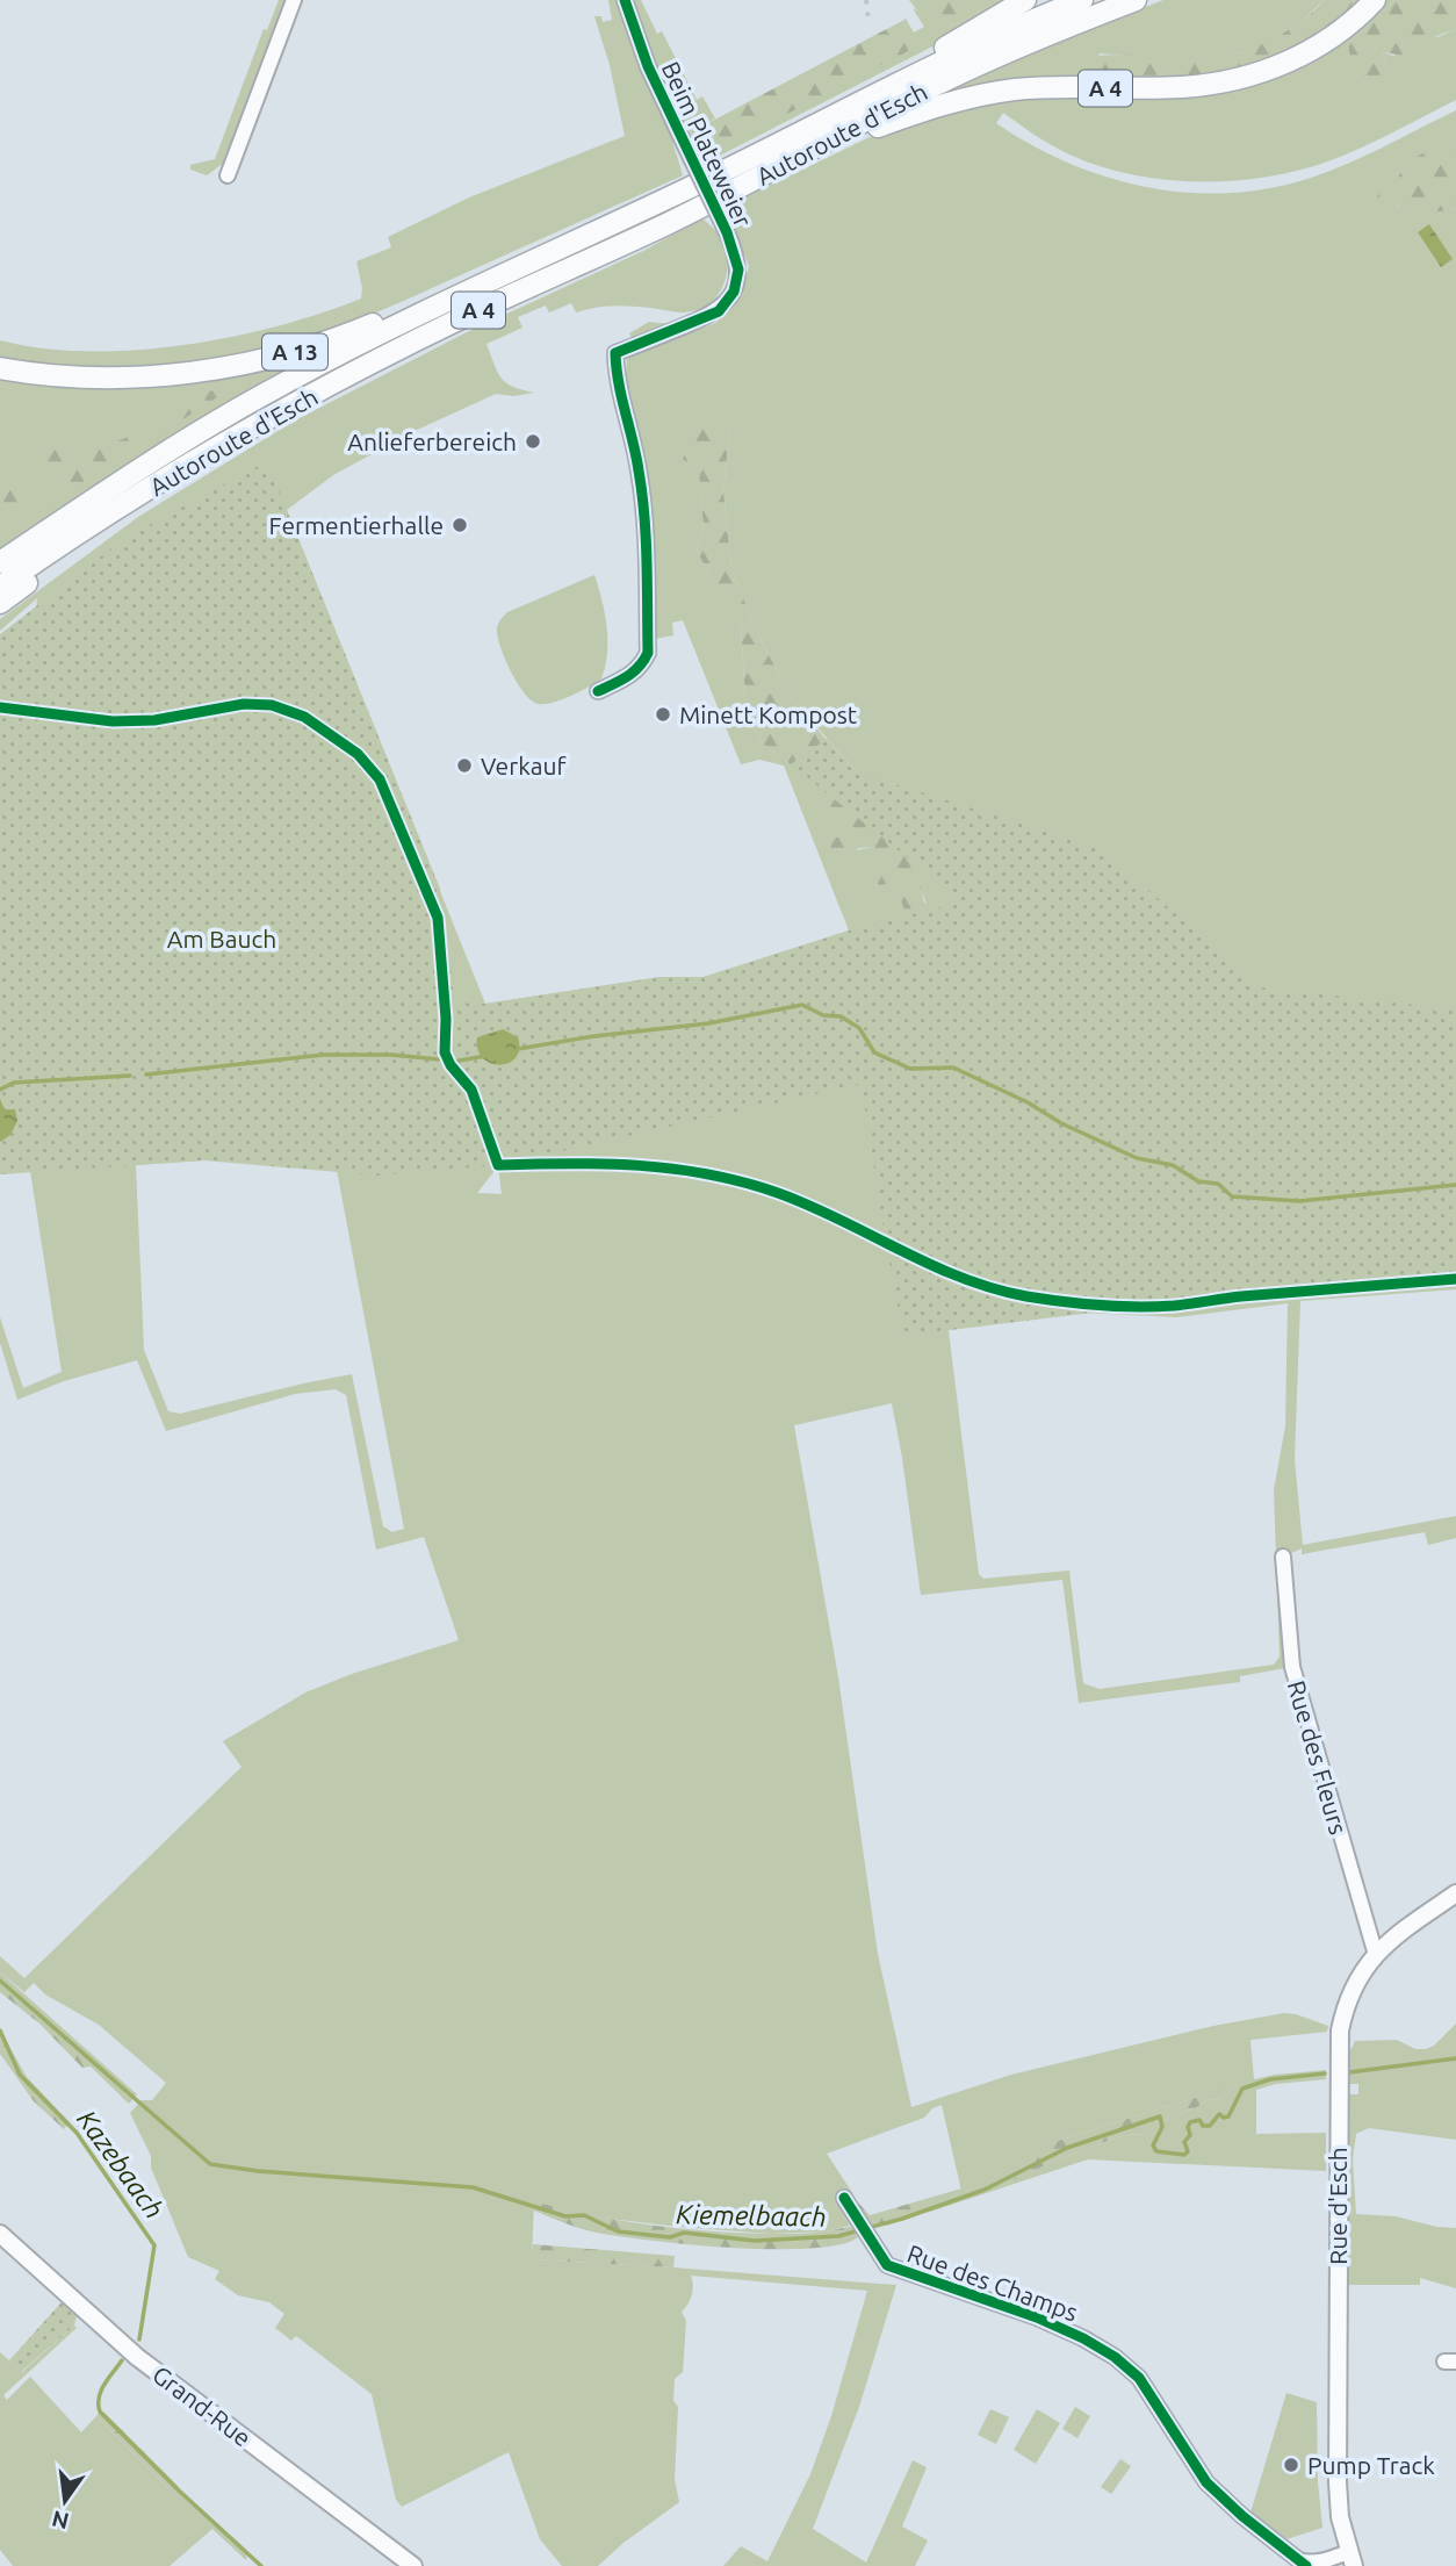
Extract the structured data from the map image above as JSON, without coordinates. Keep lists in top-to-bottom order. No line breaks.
{"streets":{"highway":["A 4","Autoroute d'Esch","A 13"],"main road":["Rue d'Esch","Grand-Rue"],"street":["Beim Plateweier","Rue des Fleurs","Rue des Champs"]},"crossings":[["A 4","Autoroute d'Esch"],["Autoroute d'Esch","A 13"],["Rue des Fleurs","Rue d'Esch"],["Rue d'Esch","Rue des Champs"]],"water":["Kazebaach","Kiemelbaach"],"parks":["Am Bauch"],"places":["Anlieferbereich","Fermentierhalle","Minett Kompost","Verkauf","Pump Track"],"north":"bottom"}
